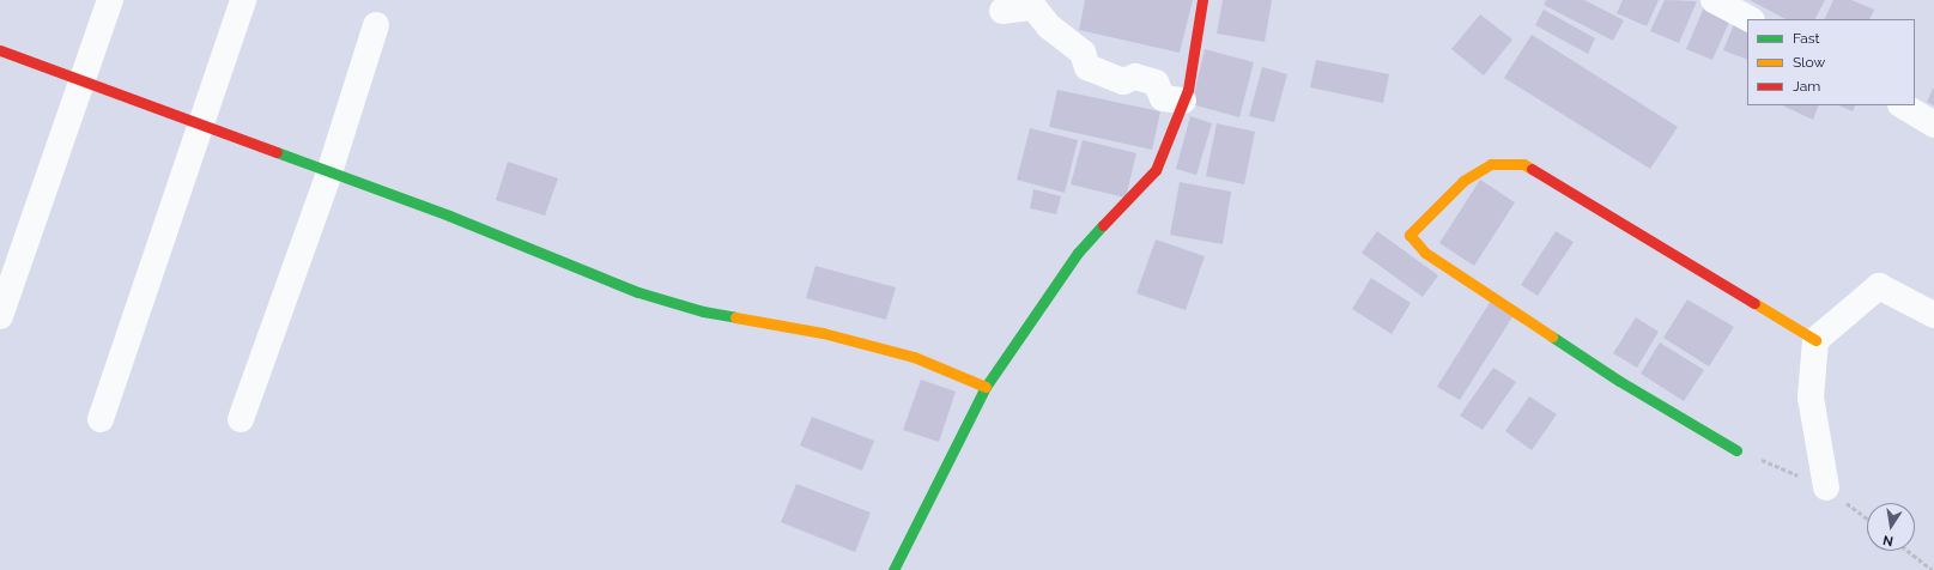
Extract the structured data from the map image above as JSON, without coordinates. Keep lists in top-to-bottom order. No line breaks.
{"legend":["Fast","Slow","Jam"],"north":"bottom"}
